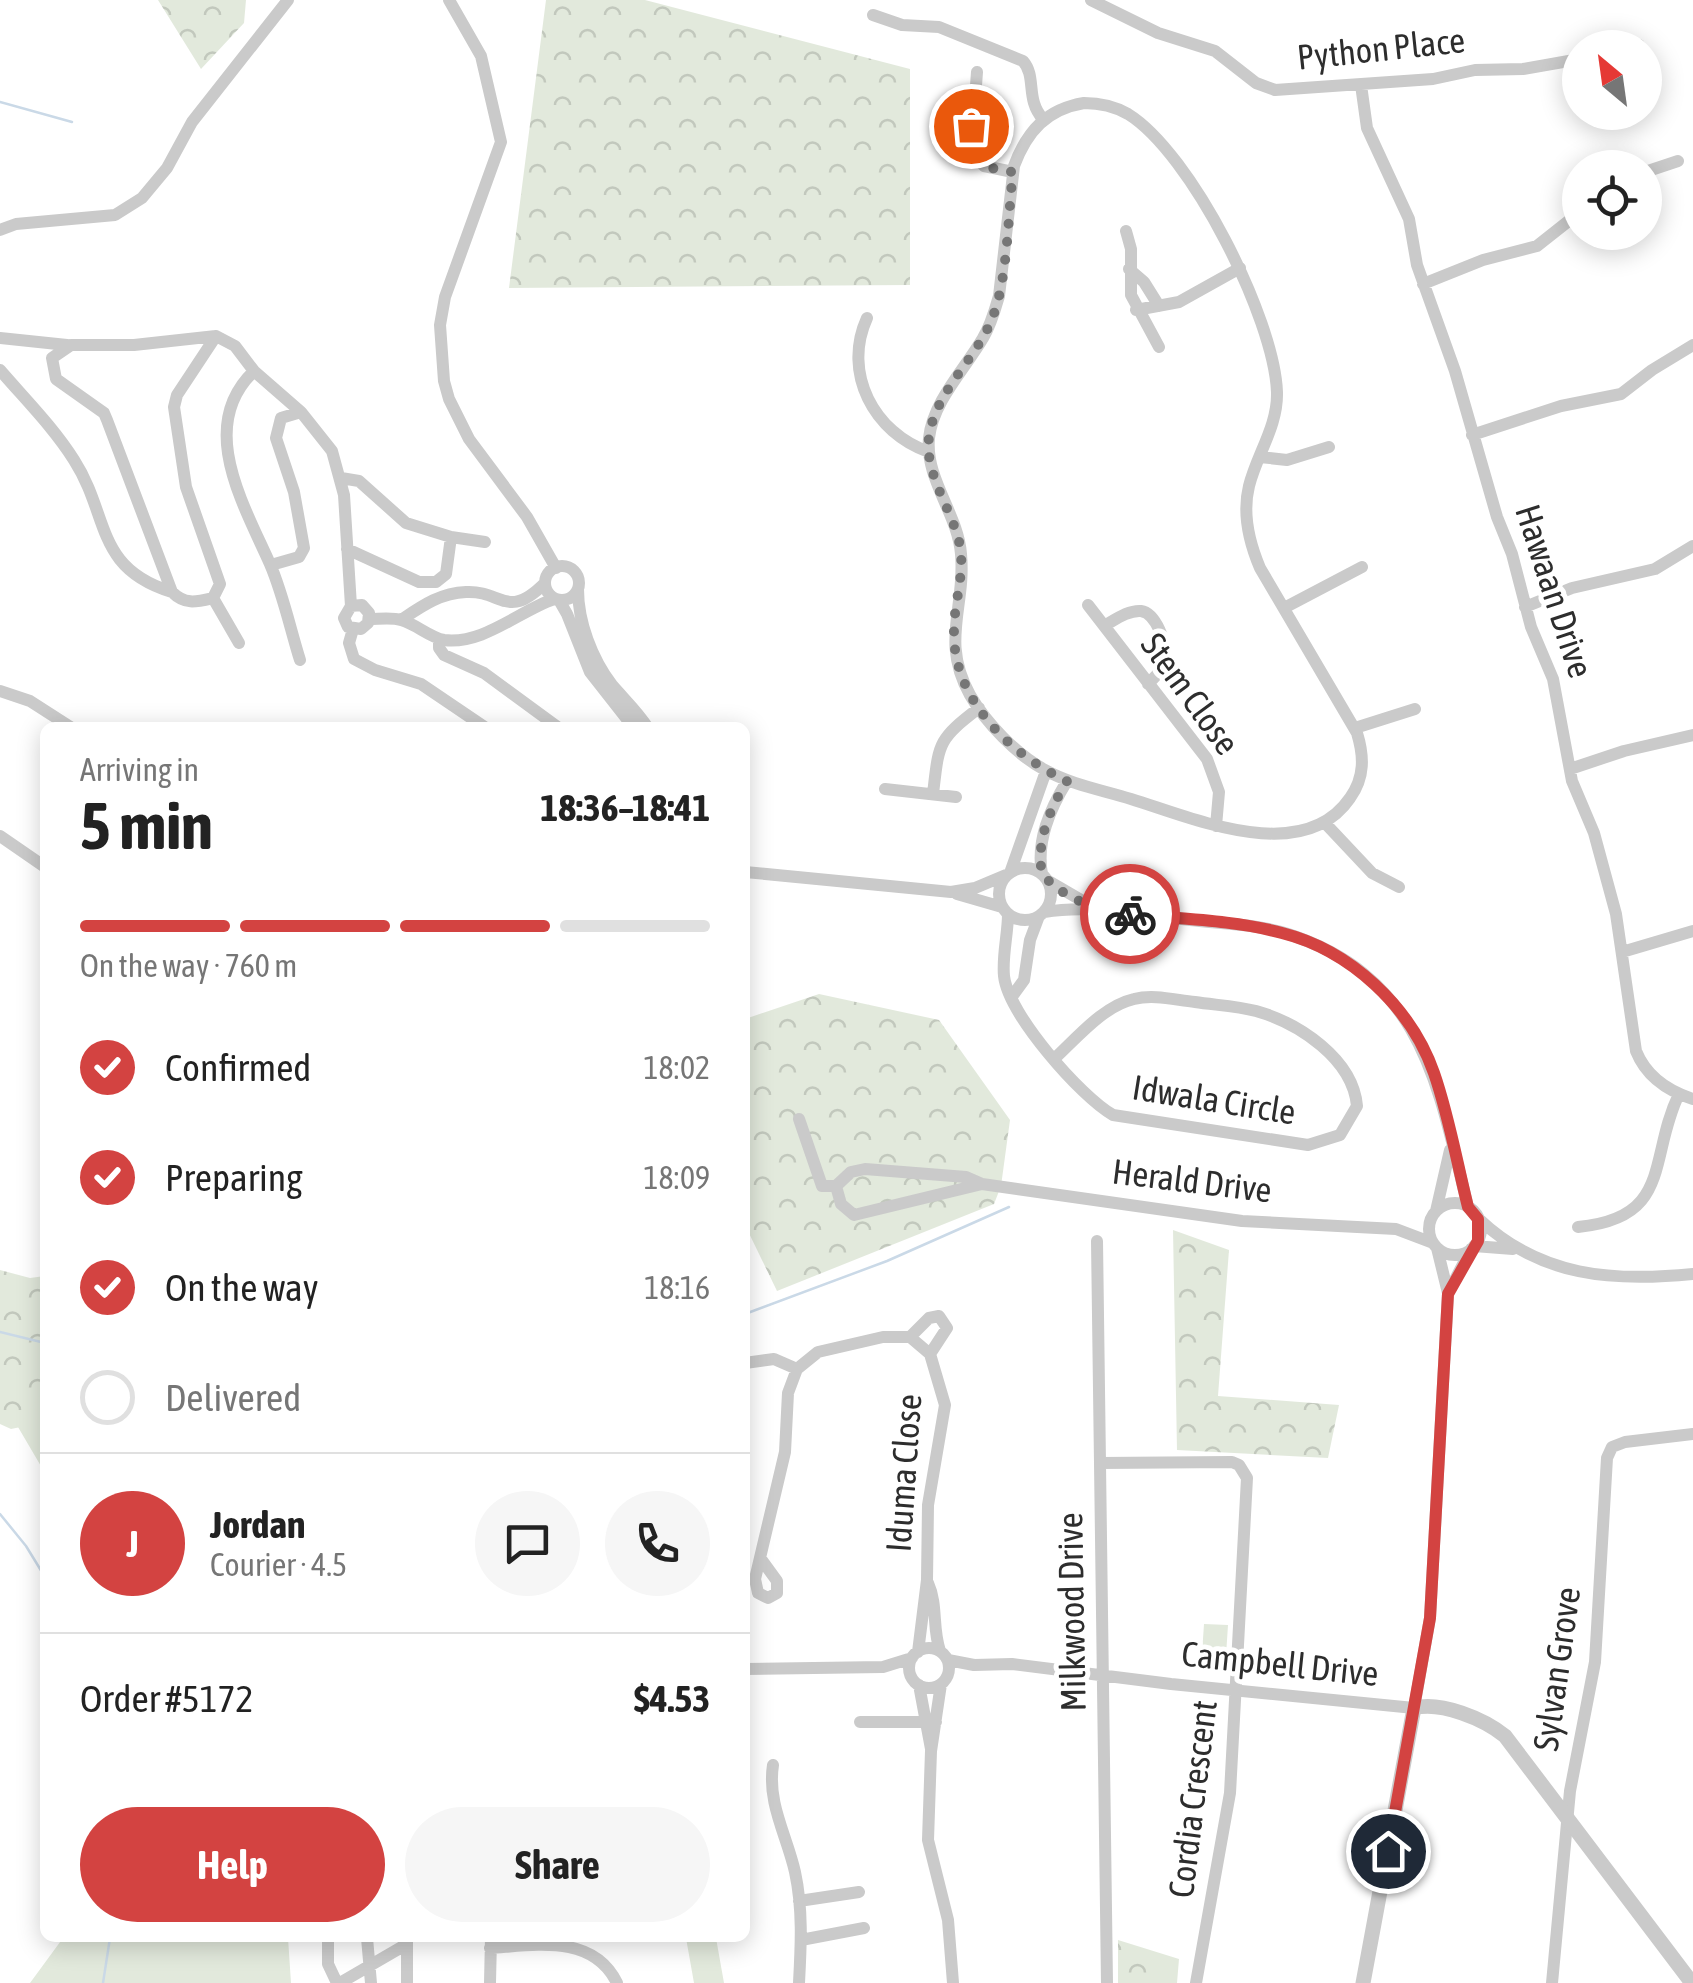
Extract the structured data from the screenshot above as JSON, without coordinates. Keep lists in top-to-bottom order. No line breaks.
{"streets":{"street":["Python Place","Hawaan Drive","Stem Close","Idwala Circle","Herald Drive","Iduma Close","Milkwood Drive","Campbell Drive","Sylvan Grove","Cordia Crescent"]},"crossings":[["Python Place","Hawaan Drive"],["Milkwood Drive","Campbell Drive"],["Milkwood Drive","Cordia Crescent"],["Campbell Drive","Sylvan Grove"],["Campbell Drive","Cordia Crescent"]],"north":"top left","page":{"heading":["5 min","Arriving in","18:36–18:41"],"panel":["Jordan","Courier · 4.5","Order #5172","$4.53"],"bar":"On the way · 760 m","list":[["Confirmed","18:02"],["Preparing","18:09"],["On the way","18:16"],"Delivered"],"round":"J","buttons":["Help","Share"]}}
